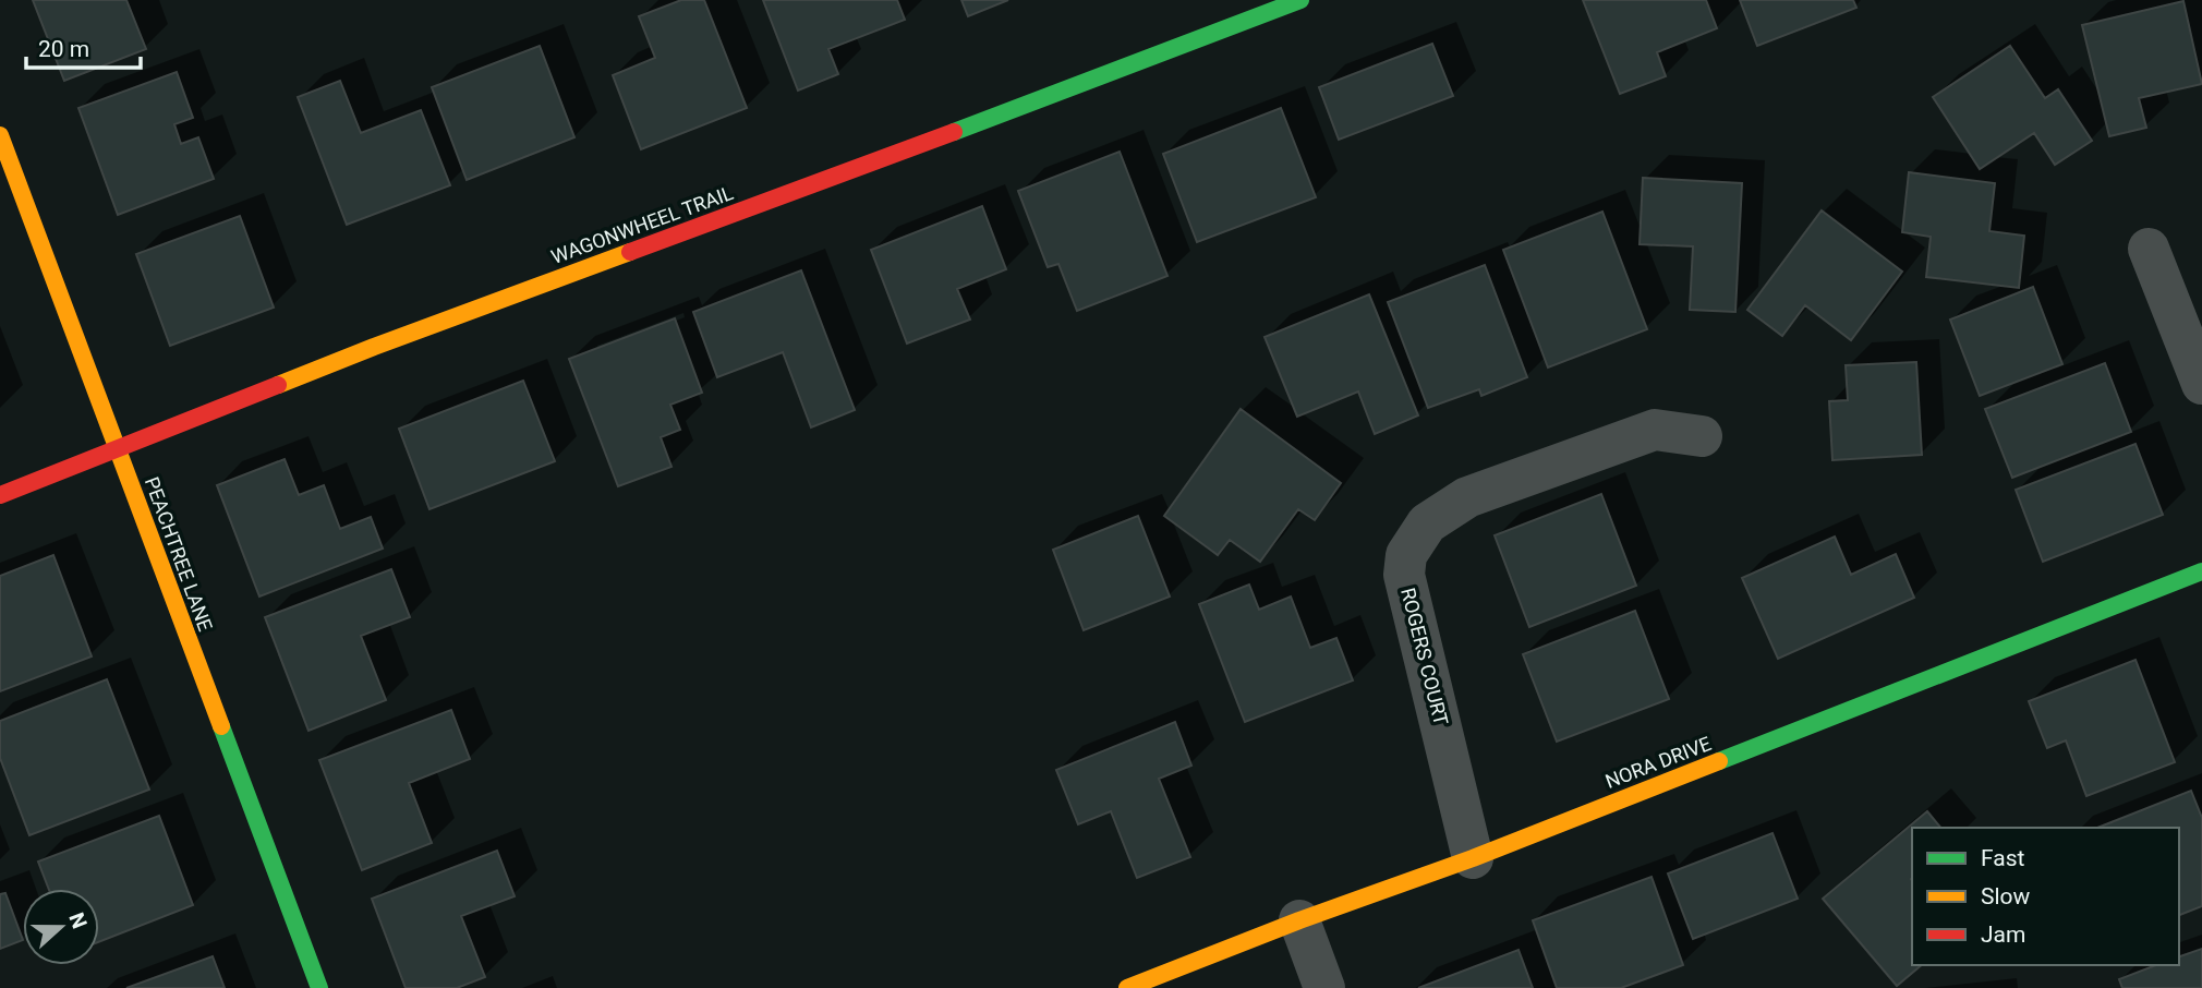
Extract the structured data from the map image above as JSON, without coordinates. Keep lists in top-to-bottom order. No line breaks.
{"streets":{"street":["WAGONWHEEL TRAIL","PEACHTREE LANE","ROGERS COURT","NORA DRIVE"]},"crossings":[["WAGONWHEEL TRAIL","PEACHTREE LANE"],["ROGERS COURT","NORA DRIVE"]],"legend":["Fast","Slow","Jam"],"scale_bar":"20 m","north":"right"}
